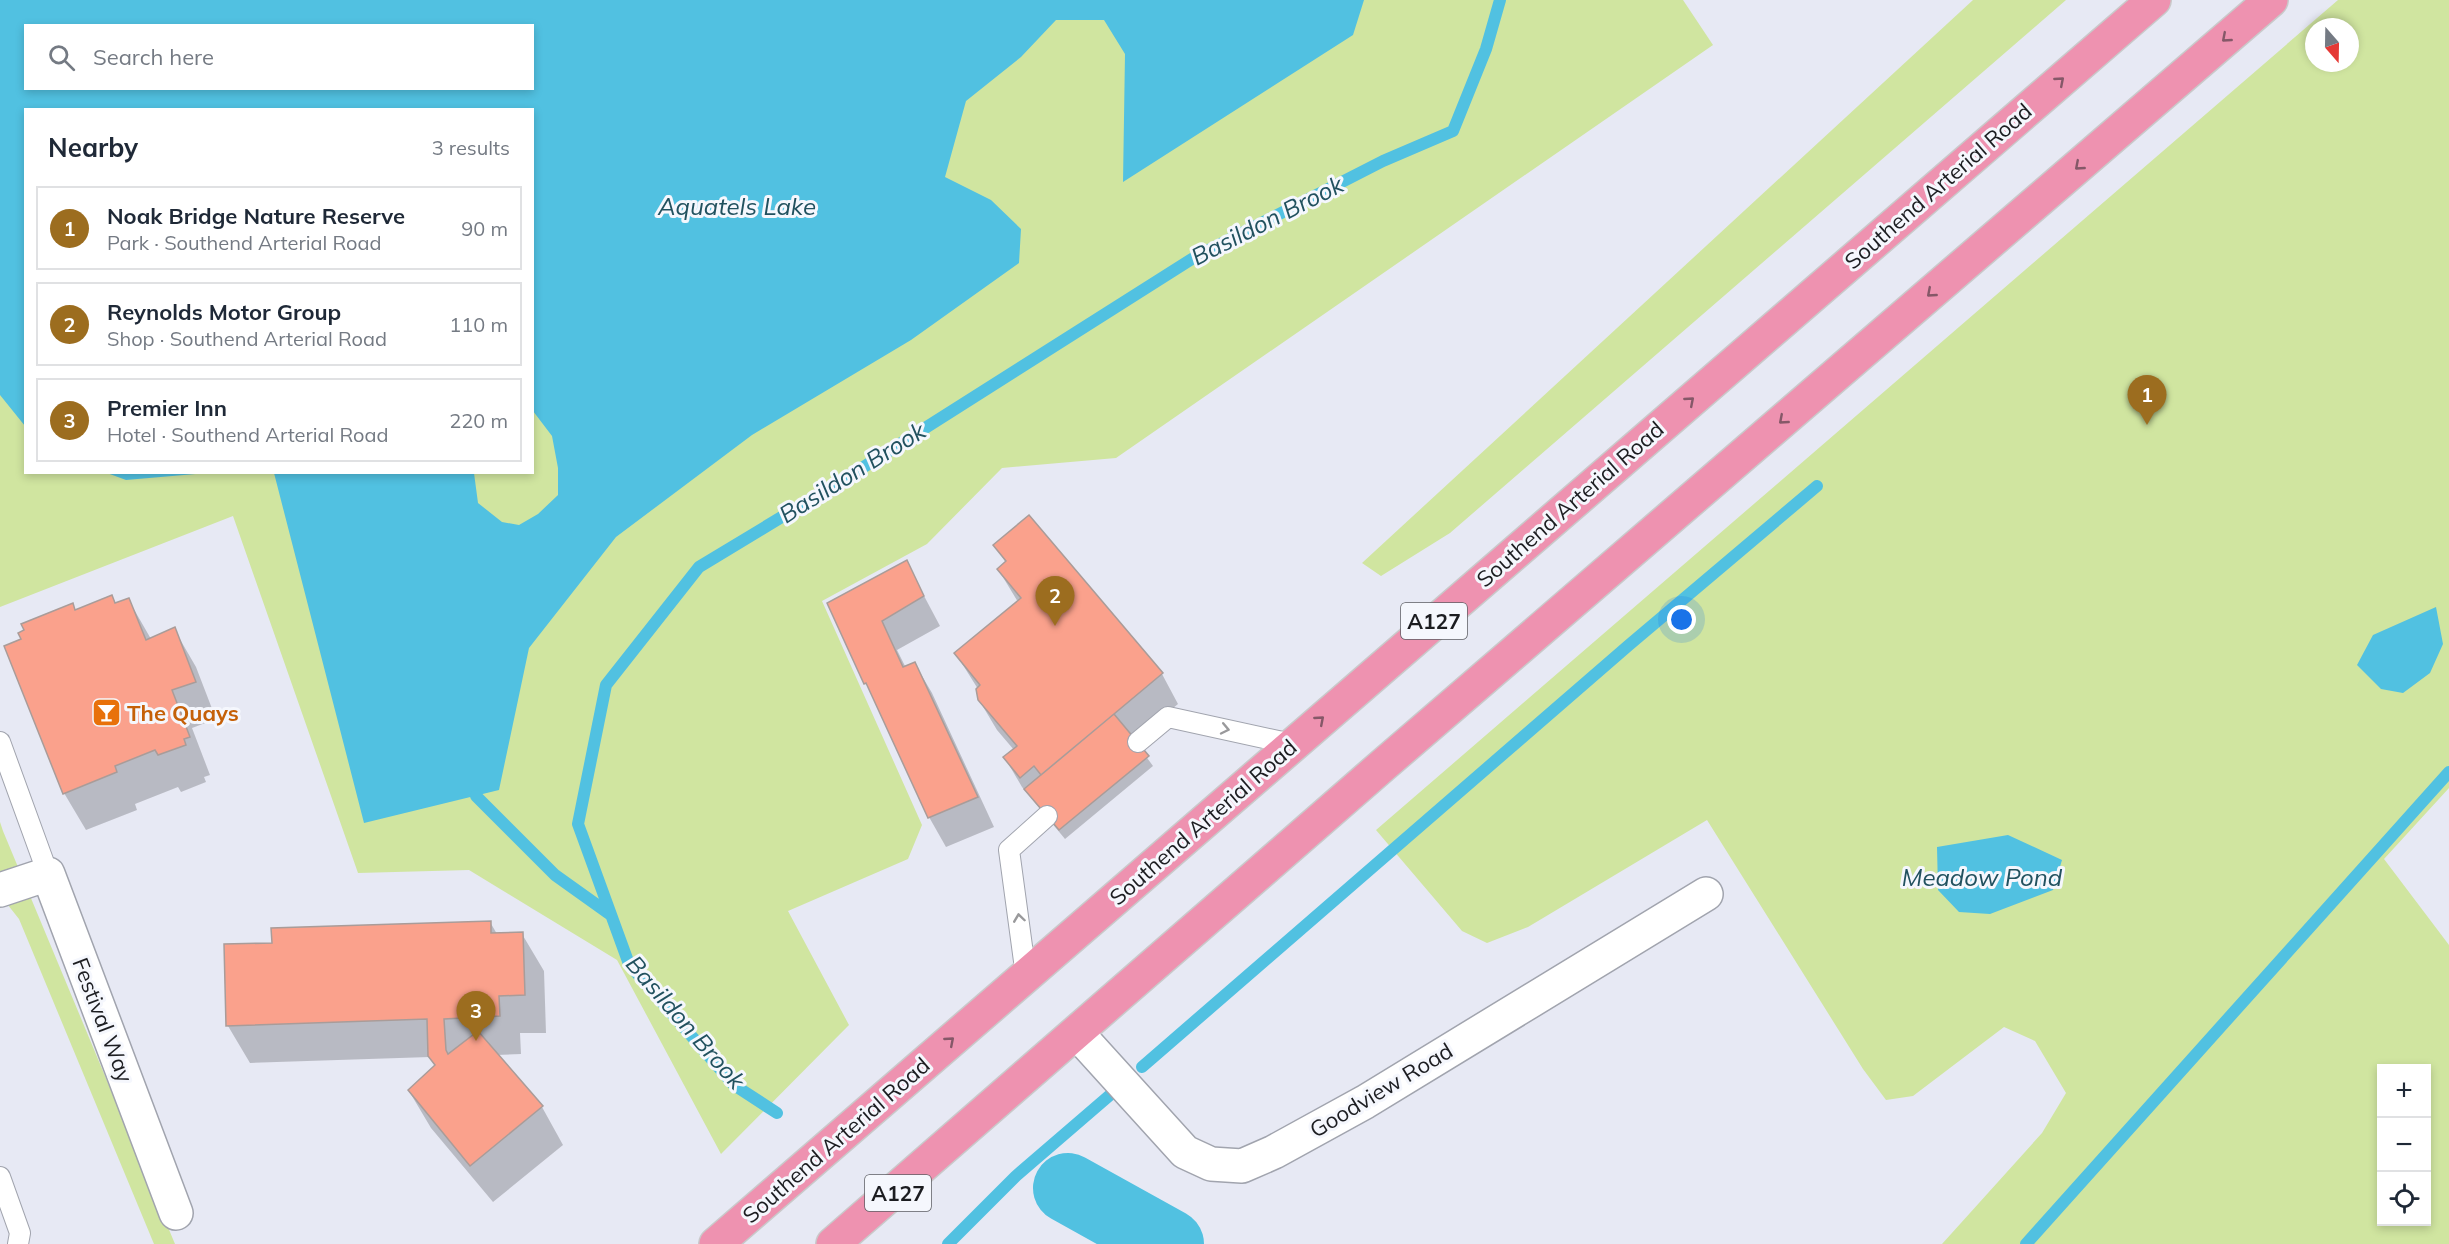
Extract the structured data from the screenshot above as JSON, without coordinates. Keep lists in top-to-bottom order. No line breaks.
{"streets":{"highway":["Southend Arterial Road","A127"],"street":["Festival Way","Goodview Road"]},"crossings":[["A127","Goodview Road"]],"water":["Aquatels Lake","Basildon Brook","Meadow Pond"],"places":{"bar":["The Quays"]},"north":"bottom","page":{"search":"Search here","heading":["Nearby","3 results"],"list":[{"mark":"1","name":"Noak Bridge Nature Reserve","note":"Park · Southend Arterial Road","value":"90 m"},{"mark":"2","name":"Reynolds Motor Group","note":"Shop · Southend Arterial Road","value":"110 m"},{"mark":"3","name":"Premier Inn","note":"Hotel · Southend Arterial Road","value":"220 m"}],"pins":["1","2","3"],"map_buttons":["+","−"]}}
